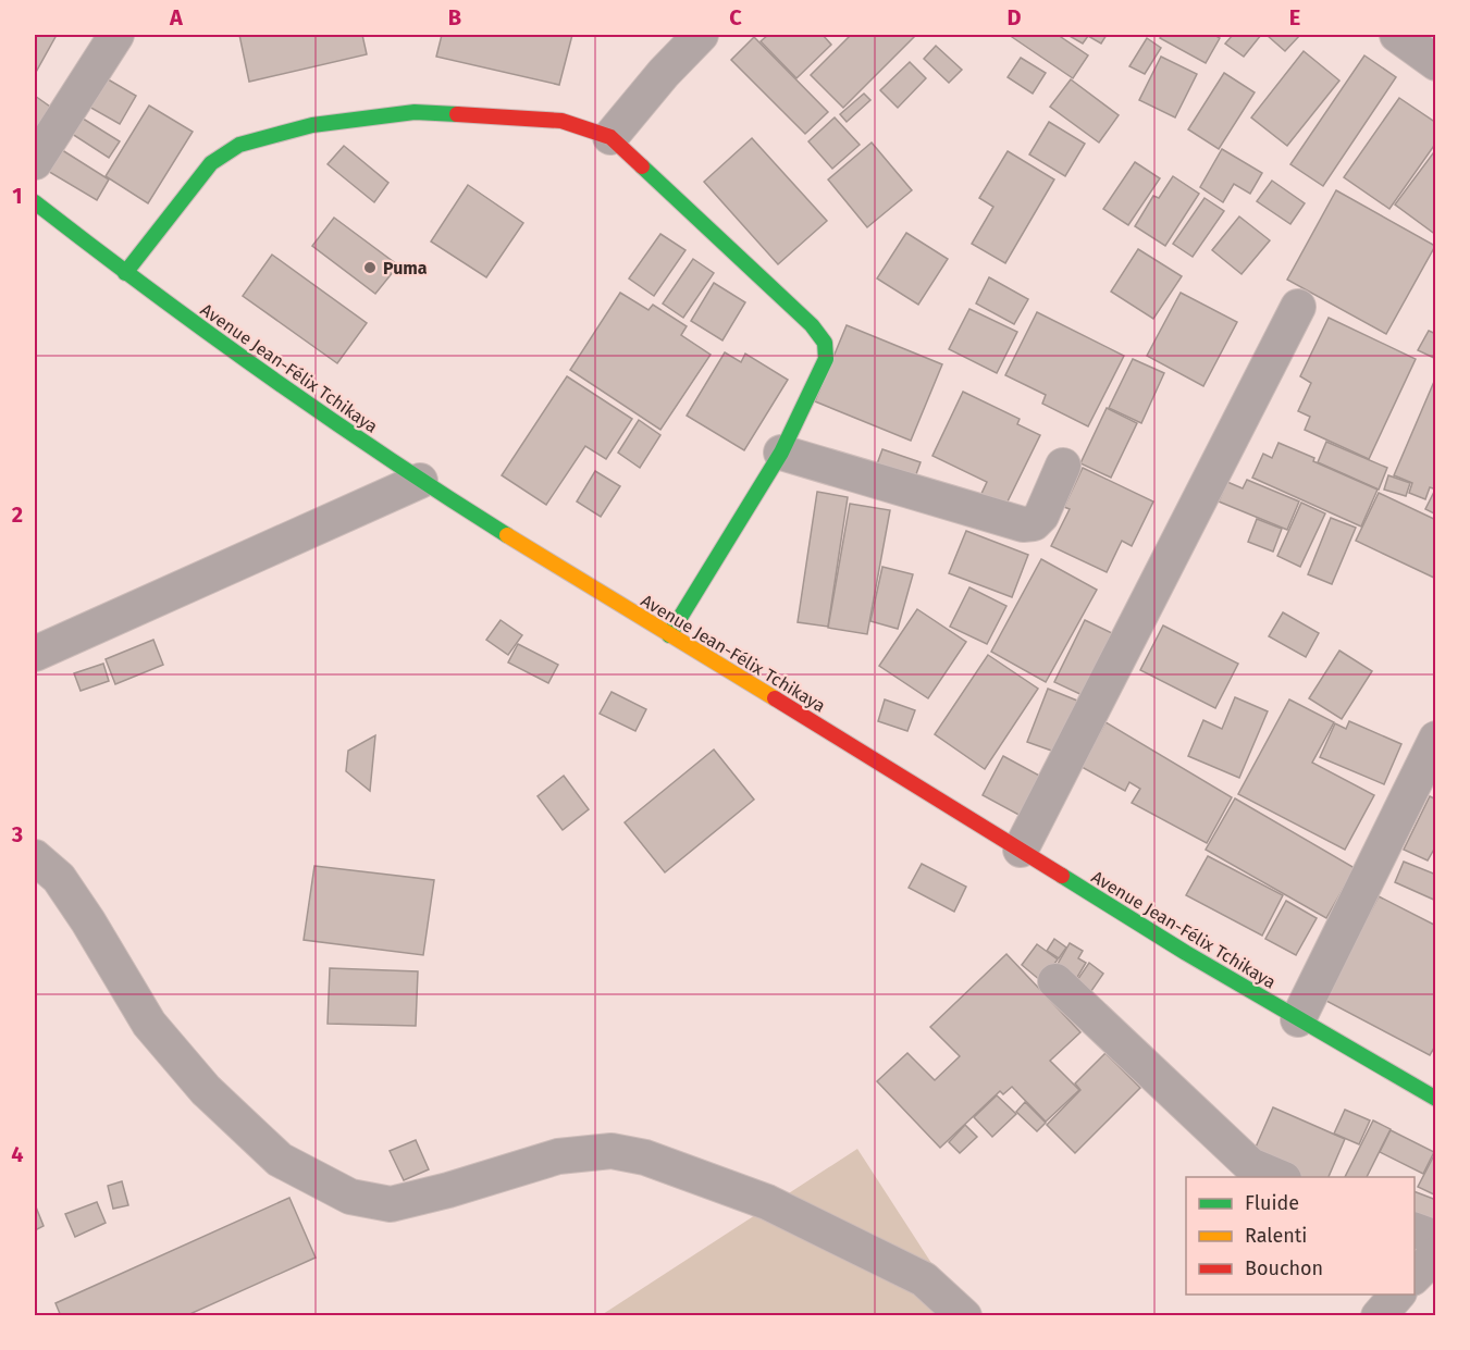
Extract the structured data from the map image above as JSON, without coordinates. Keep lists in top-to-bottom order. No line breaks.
{"streets":{"street":["Avenue Jean-Félix Tchikaya"]},"places":["Puma"],"legend":["Fluide","Ralenti","Bouchon"],"grid":{"columns":["A","B","C","D","E"],"rows":["1","2","3","4"]}}
